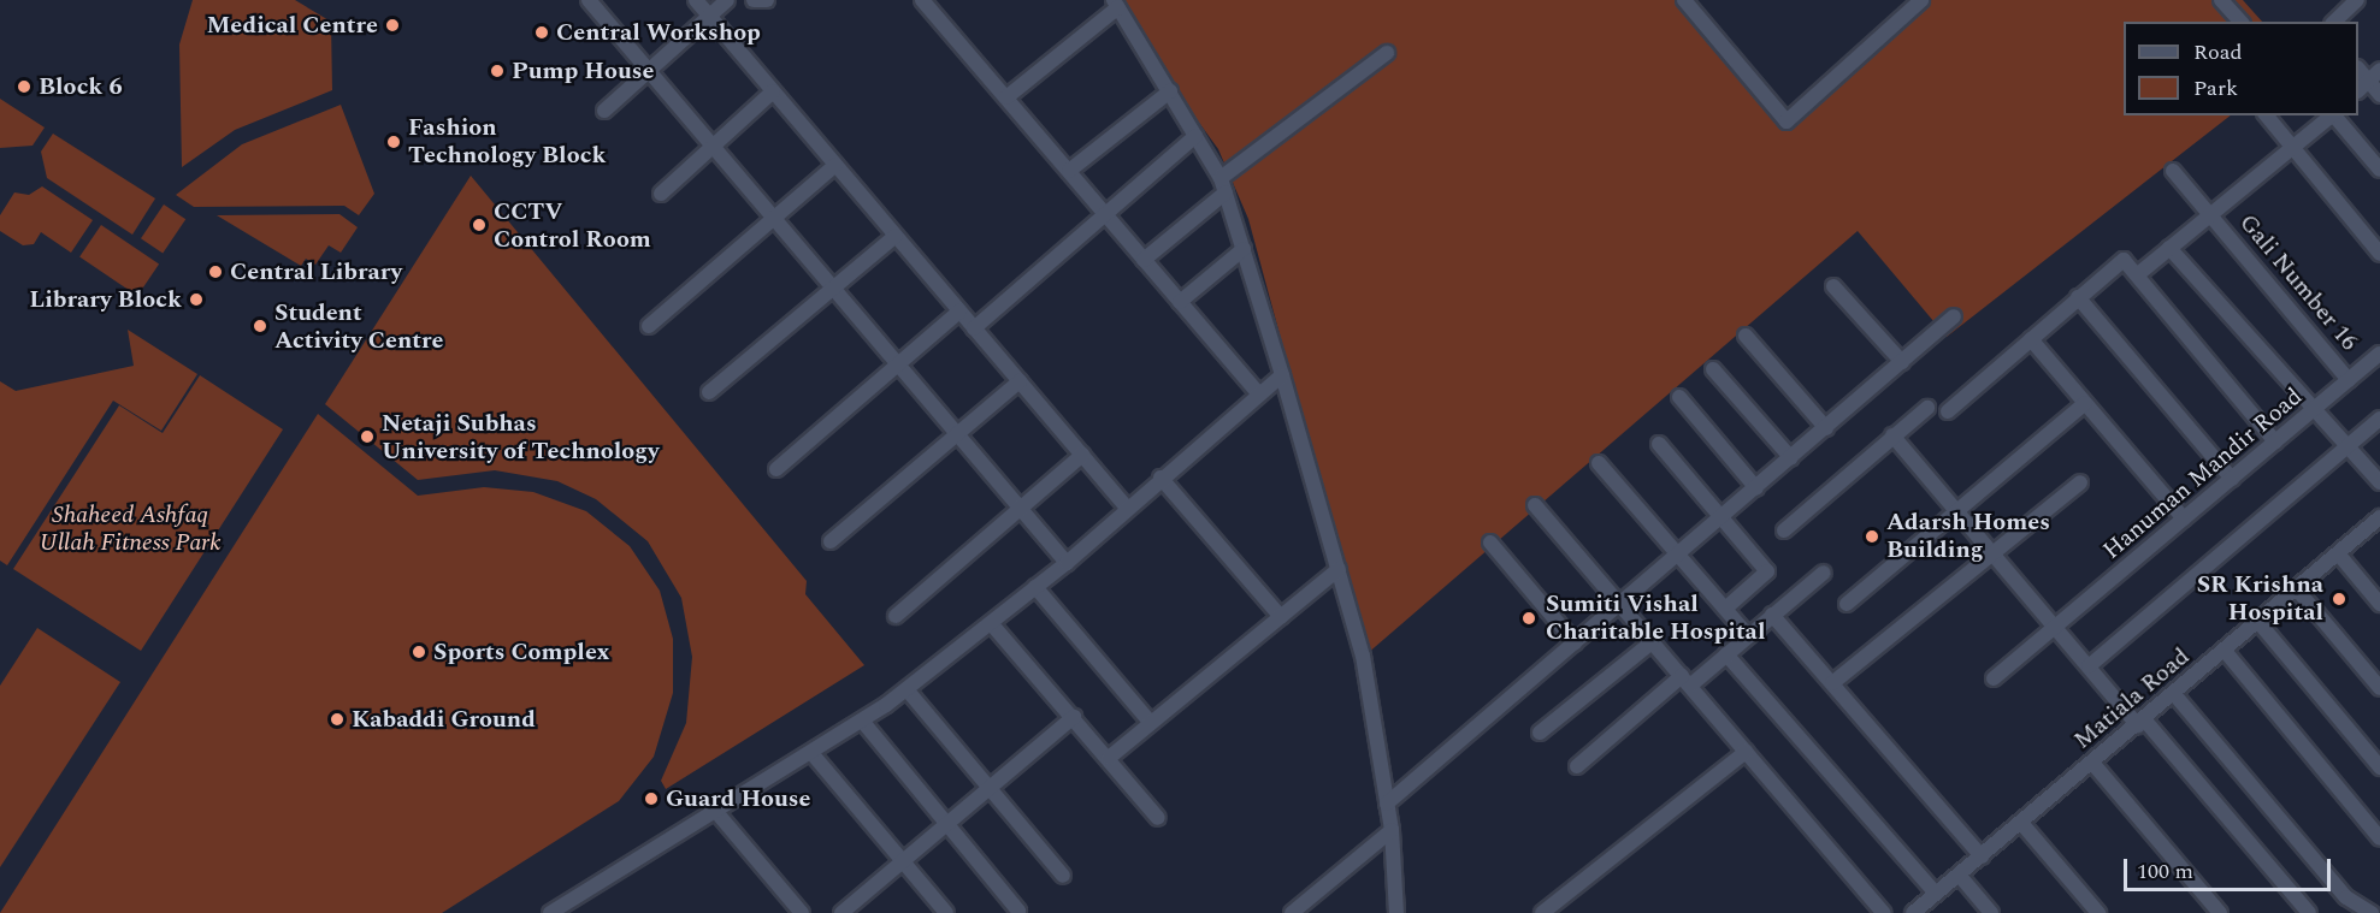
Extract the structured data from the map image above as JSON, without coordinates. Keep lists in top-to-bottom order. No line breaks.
{"streets":{"street":["Gali Number 16","Hanuman Mandir Road","Matiala Road"]},"crossings":[["Gali Number 16","Hanuman Mandir Road"]],"parks":["Shaheed Ashfaq Ullah Fitness Park"],"places":["Medical Centre","Central Workshop","Pump House","Block 6","Fashion Technology Block","CCTV Control Room","Central Library","Library Block","Student Activity Centre","Netaji Subhas University of Technology","Adarsh Homes Building","SR Krishna Hospital","Sumiti Vishal Charitable Hospital","Sports Complex","Kabaddi Ground","Guard House"],"legend":["Road","Park"],"scale_bar":"100 m"}
